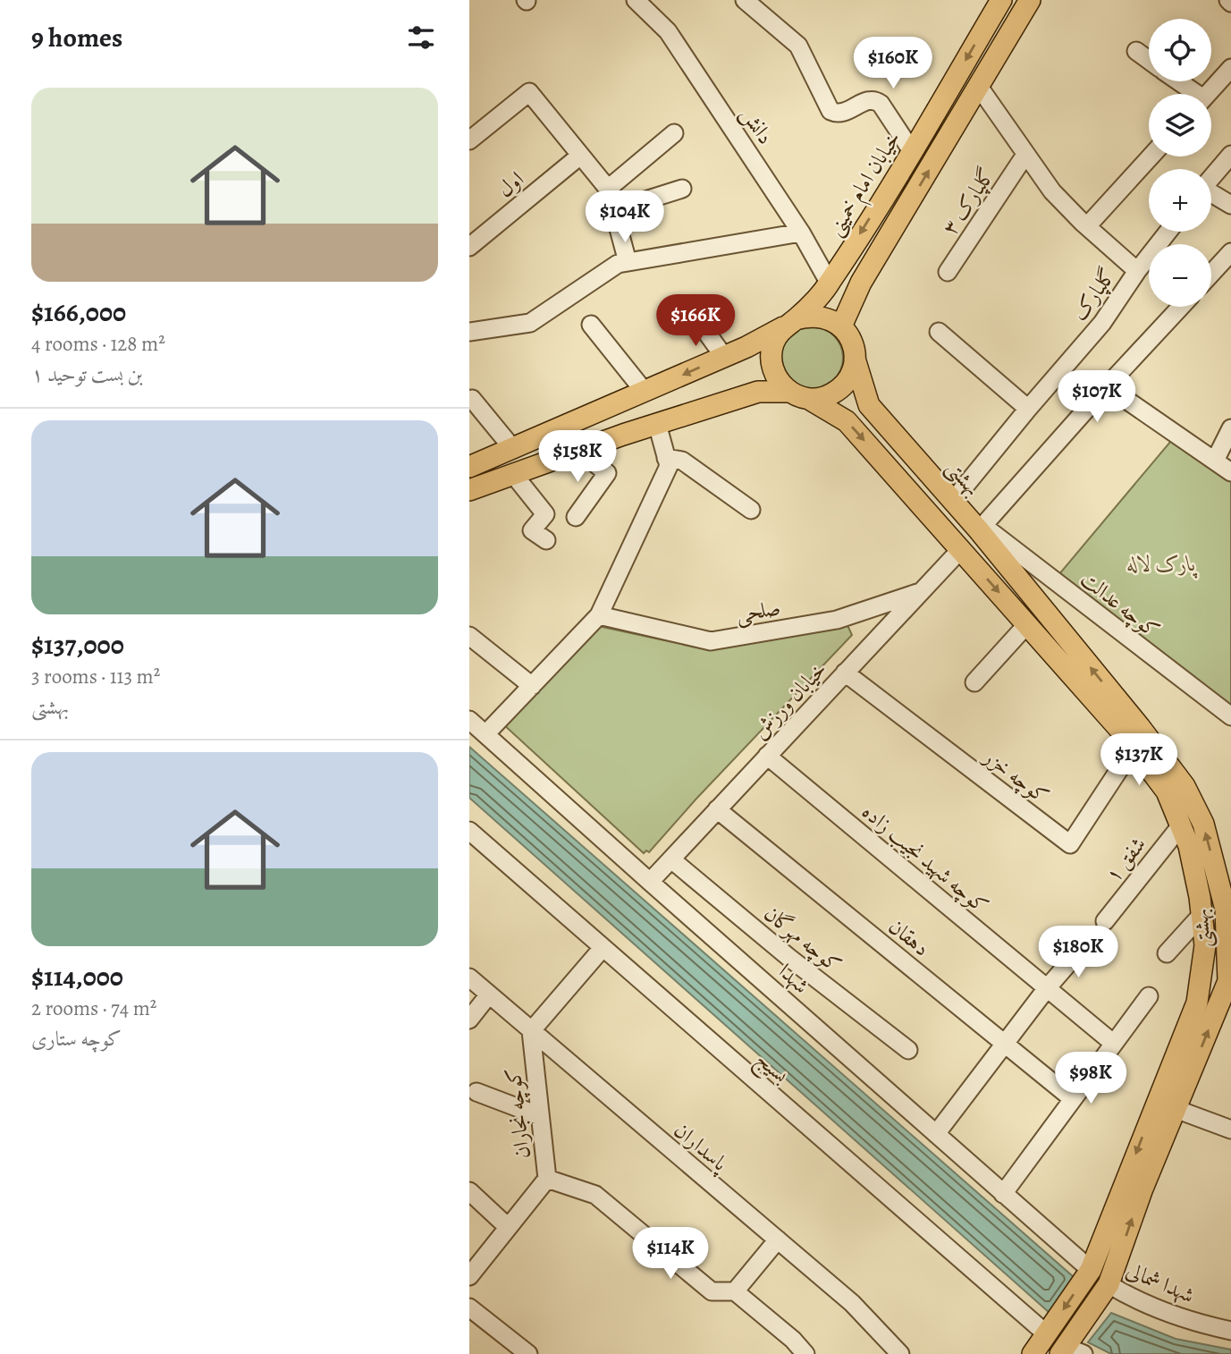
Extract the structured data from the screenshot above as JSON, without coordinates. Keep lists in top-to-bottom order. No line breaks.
{"streets":{"main road":["خیابان امام خمینی","بهشتی"],"street":["دانش","اول","گلپارک ۳","گلپارک","کوچه عدالت","صلحی","خیابان ورزش","کوچه خزر","کوچه شهید نجیب زاده","شفق ۱","دهقان","کوچه مهرگان","شهدا","بسیج","کوچه نجاران","پاسداران","شهدا شمالی"]},"crossings":[["دانش","خیابان امام خمینی"],["خیابان امام خمینی","بهشتی"],["گلپارک ۳","گلپارک"],["گلپارک","بهشتی"],["بهشتی","کوچه عدالت"],["بهشتی","خیابان ورزش"],["بهشتی","کوچه خزر"],["بهشتی","شفق ۱"],["بهشتی","شهدا"],["بهشتی","بسیج"],["بهشتی","شهدا شمالی"],["صلحی","خیابان ورزش"],["خیابان ورزش","کوچه خزر"],["خیابان ورزش","کوچه شهید نجیب زاده"],["خیابان ورزش","دهقان"],["خیابان ورزش","کوچه مهرگان"],["خیابان ورزش","شهدا"],["کوچه نجاران","پاسداران"]],"parks":["پارک لاله"],"page":{"heading":"9 homes","map_buttons":["+","−"],"price":["$160K","$104K","$166K","$107K","$158K","$137K","$180K","$98K","$114K"],"list":[{"name":"$166,000","note":"4 rooms · 128 m² · بن بست توحید ۱"},{"name":"$137,000","note":"3 rooms · 113 m² · بهشتی"},{"name":"$114,000","note":"2 rooms · 74 m² · کوچه ستاری"}]}}
